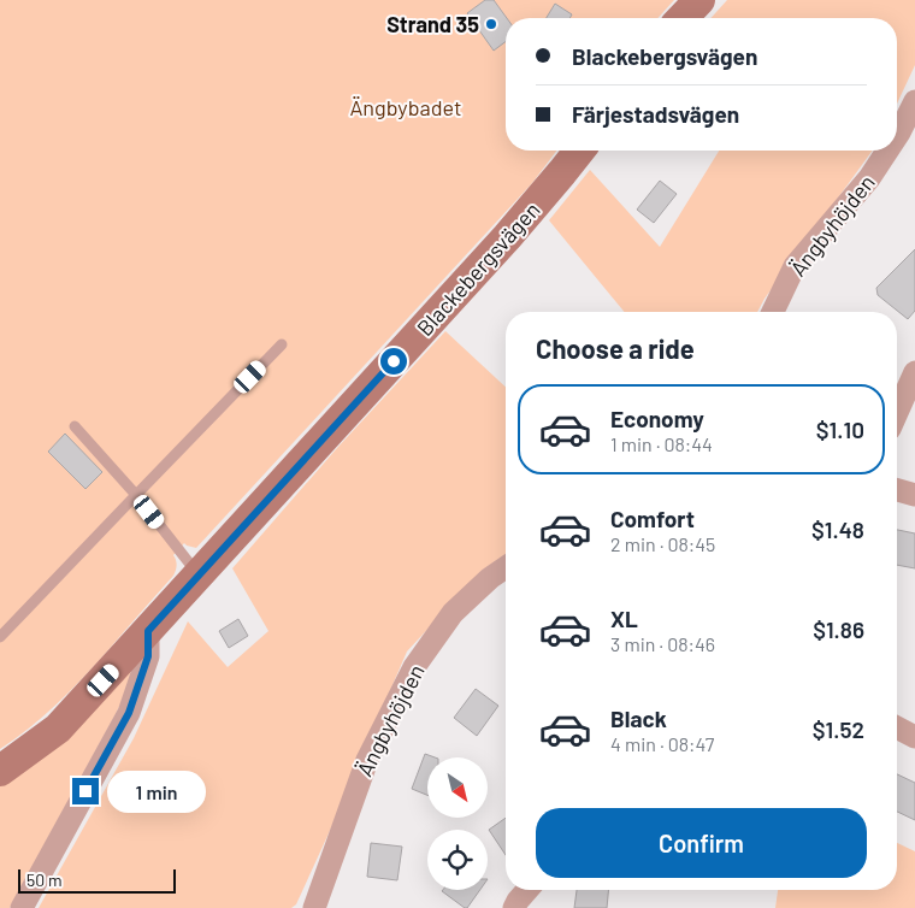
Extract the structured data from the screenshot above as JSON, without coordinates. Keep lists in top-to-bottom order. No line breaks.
{"streets":{"street":["Ängbyhöjden","Blackebergsvägen"]},"parks":["Ängbybadet"],"places":["Strand 35"],"scale_bar":"50 m","north":"bottom right","page":{"banner":["Blackebergsvägen","Färjestadsvägen"],"heading":"Choose a ride","list":[{"name":"Economy","note":"1 min · 08:44","value":"$1.10"},{"name":"Comfort","note":"2 min · 08:45","value":"$1.48"},{"name":"XL","note":"3 min · 08:46","value":"$1.86"},{"name":"Black","note":"4 min · 08:47","value":"$1.52"}],"bubble":"1 min","buttons":"Confirm","scale":"50 m"}}
